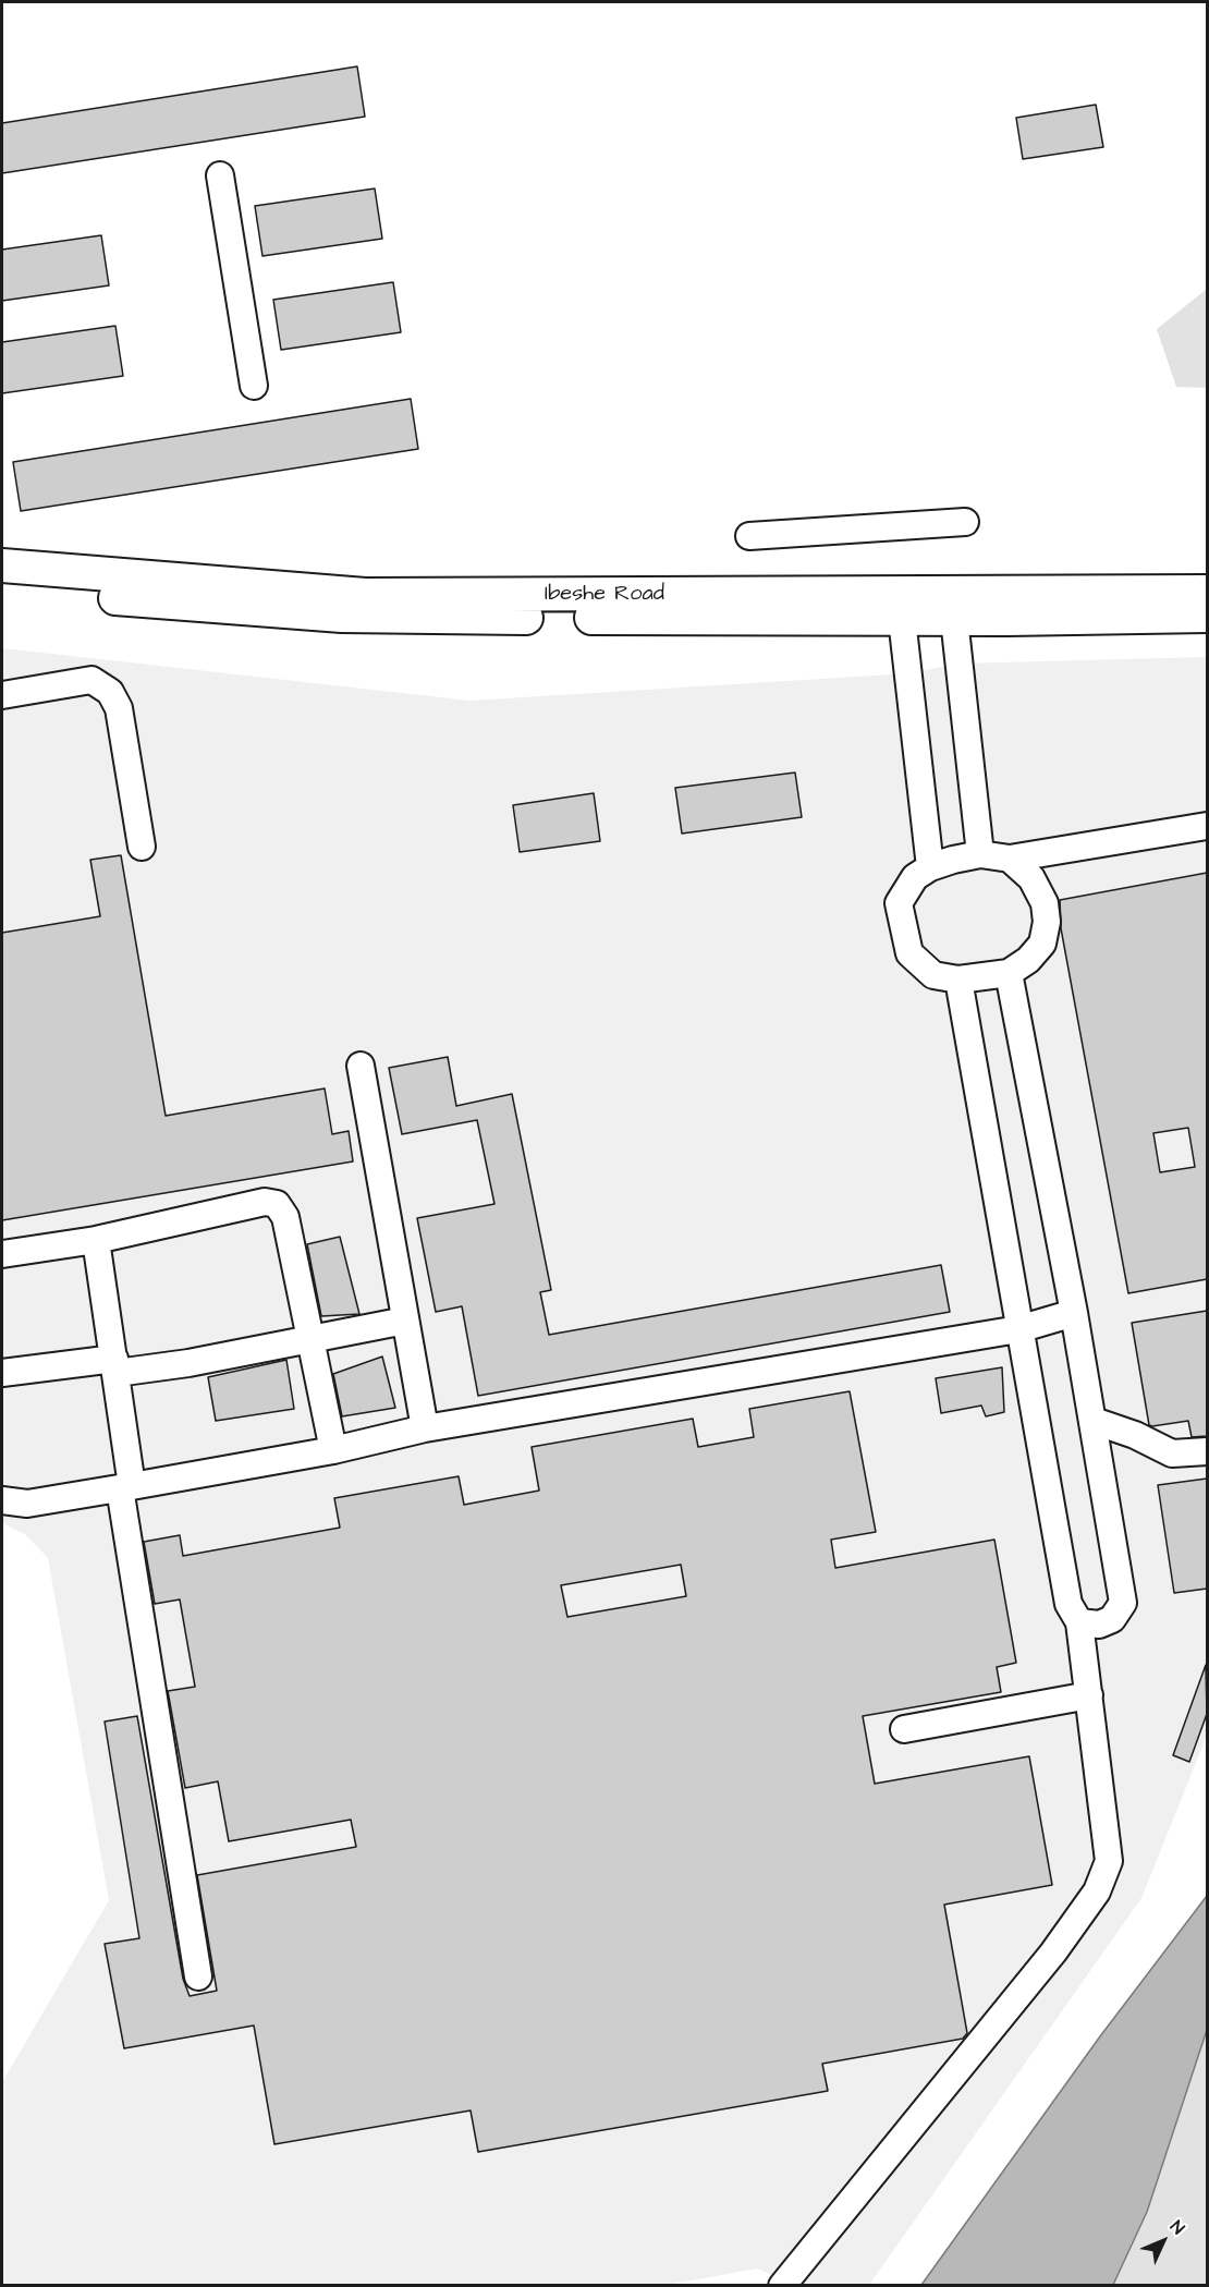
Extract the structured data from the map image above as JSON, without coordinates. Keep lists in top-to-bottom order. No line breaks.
{"streets":{"main road":["Ibeshe Road"]},"north":"top right"}
